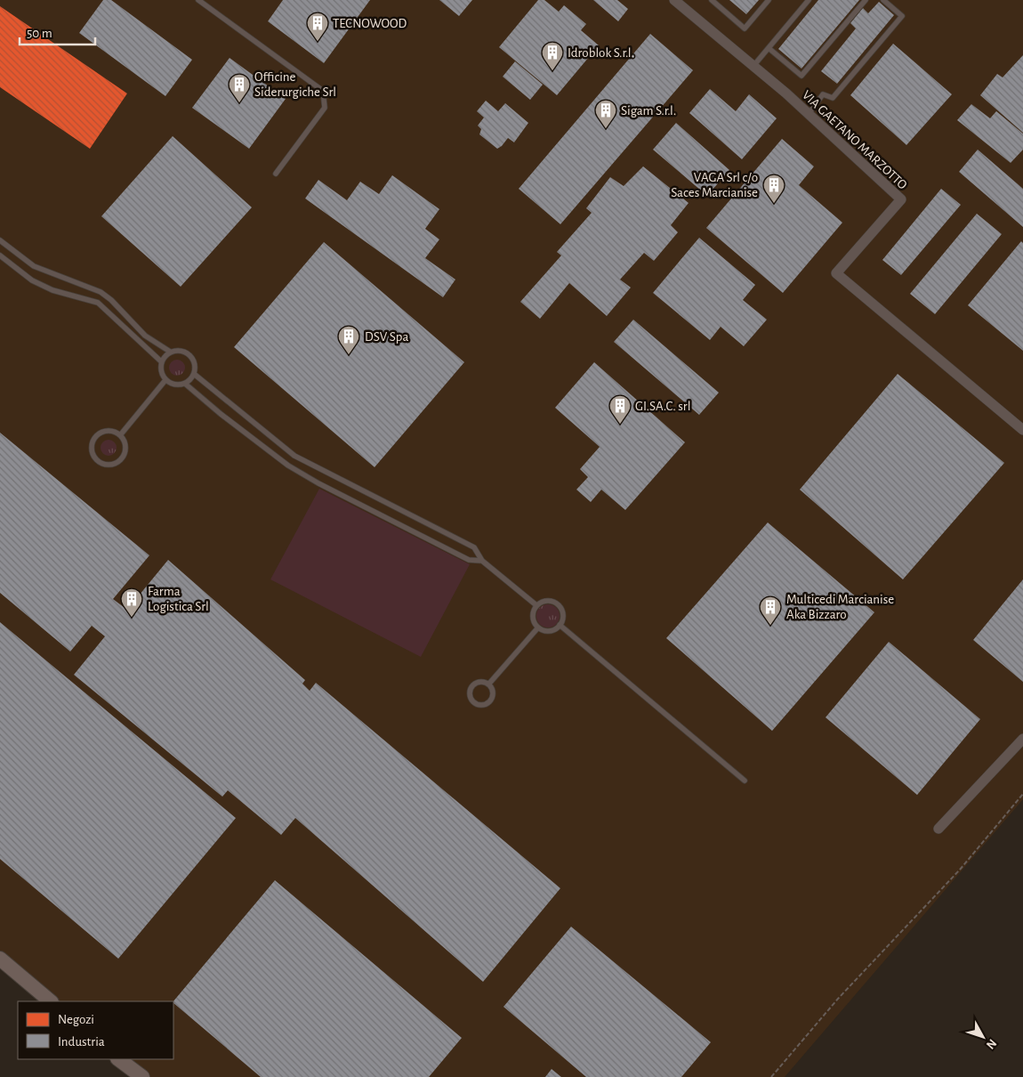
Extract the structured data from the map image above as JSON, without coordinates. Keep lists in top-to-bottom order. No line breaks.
{"streets":{"street":["VIA GAETANO MARZOTTO"]},"places":{"building":["TECNOWOOD","Idroblok S.r.l.","Officine Siderurgiche Srl","Sigam S.r.l.","VAGA Srl c/o Saces Marcianise","DSV Spa","GI.SA.C. srl","Farma Logistica Srl","Multicedi Marcianise Aka Bizzaro"]},"legend":["Negozi","Industria"],"scale_bar":"50 m","north":"bottom right"}
